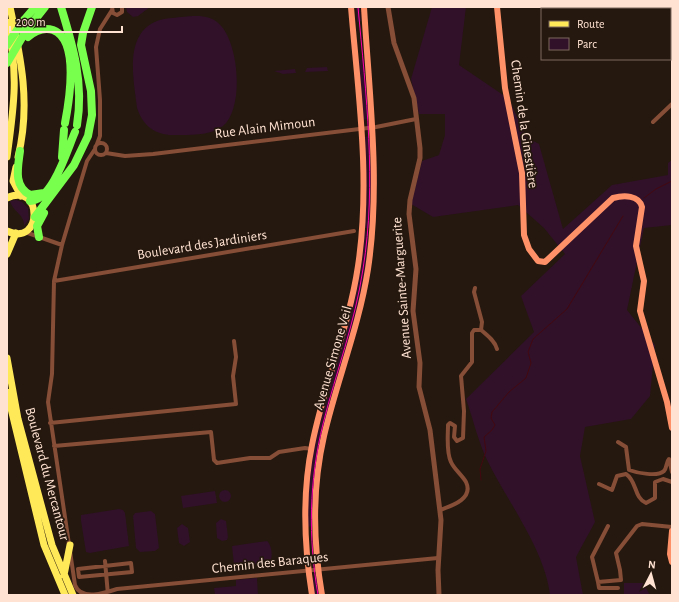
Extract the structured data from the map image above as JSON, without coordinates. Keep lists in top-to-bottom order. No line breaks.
{"streets":{"main road":["Chemin de la Ginestière","Avenue Simone Veil","Boulevard du Mercantour"],"street":["Rue Alain Mimoun","Boulevard des Jardiniers","Avenue Sainte-Marguerite","Chemin des Baraques"]},"crossings":[["Rue Alain Mimoun","Avenue Sainte-Marguerite"],["Rue Alain Mimoun","Avenue Simone Veil"],["Avenue Sainte-Marguerite","Chemin des Baraques"],["Avenue Simone Veil","Chemin des Baraques"]],"legend":["Route","Parc"],"scale_bar":"200 m","north":"top"}
